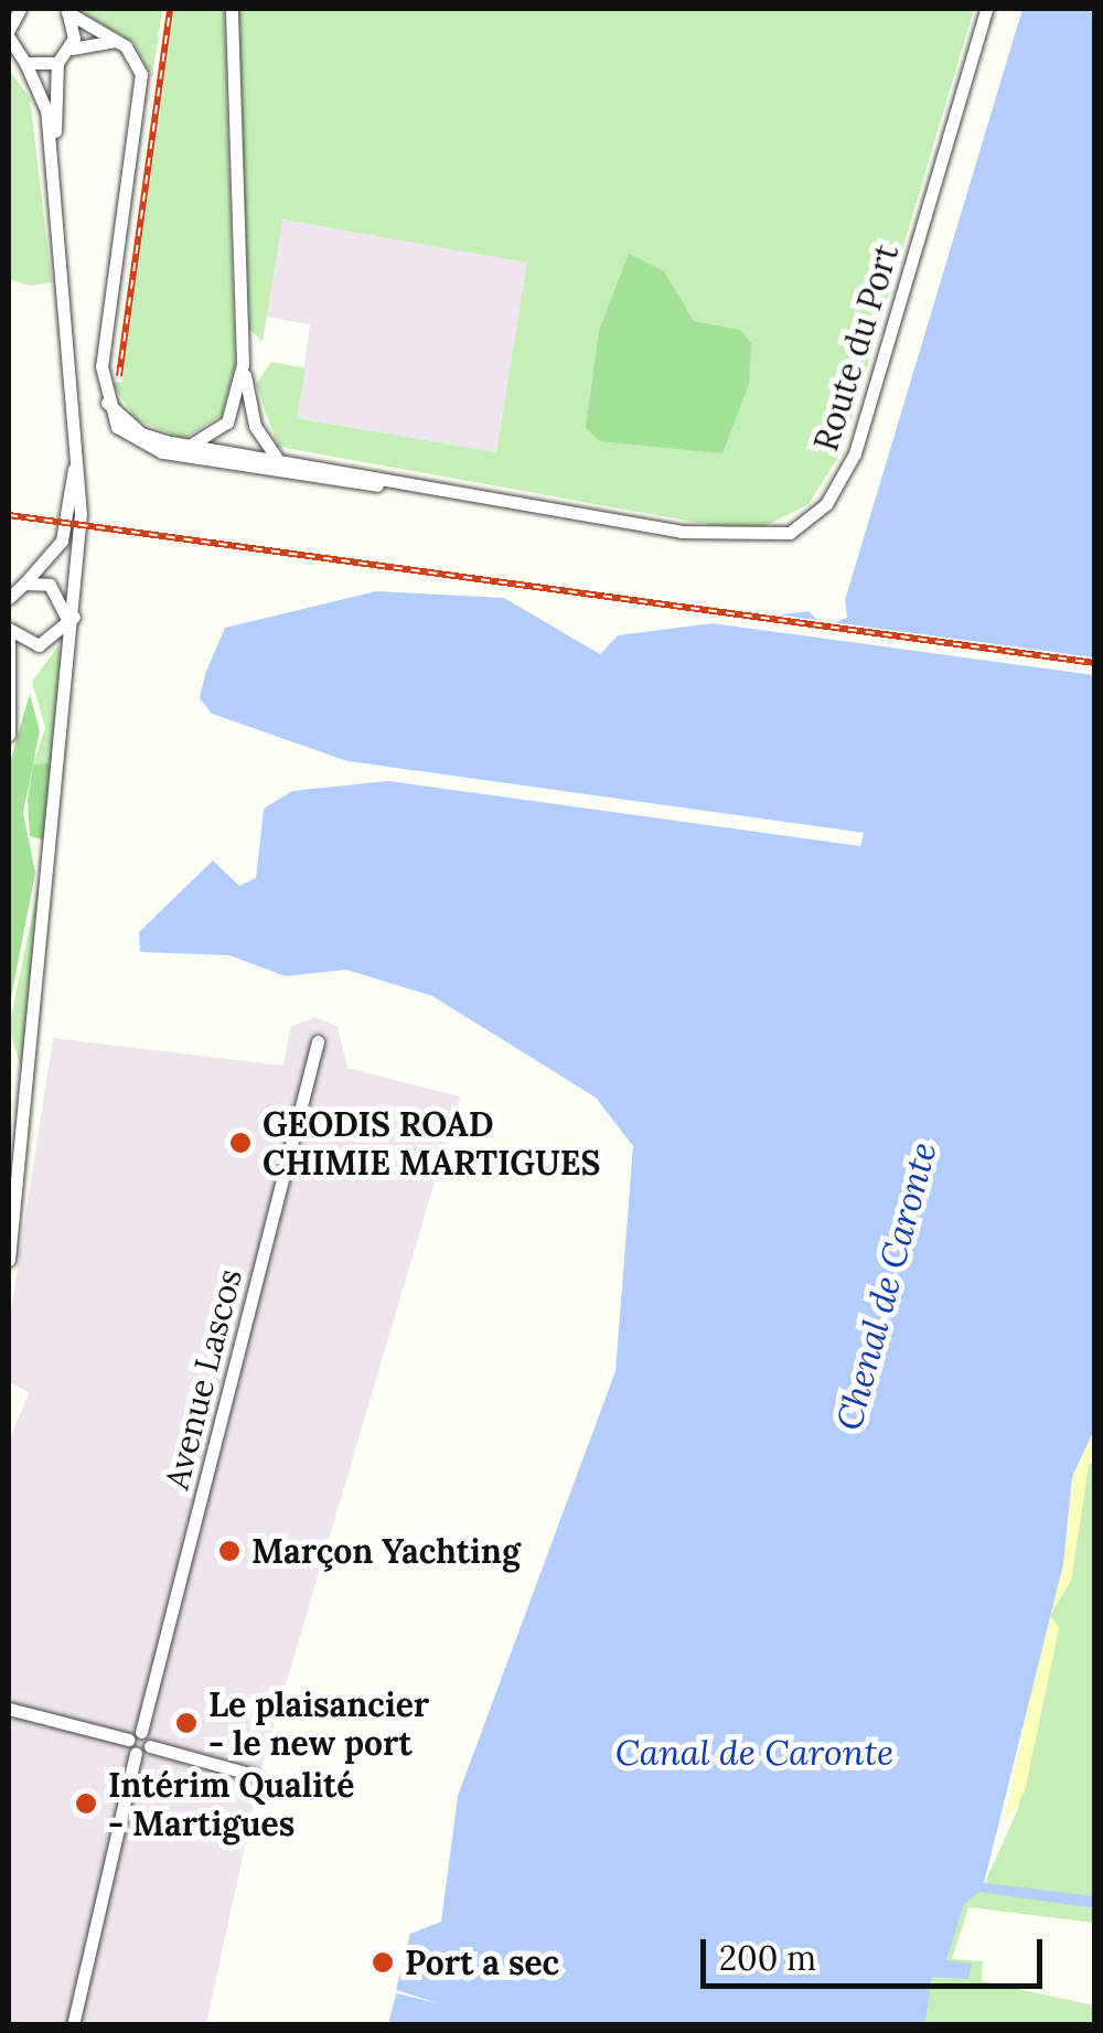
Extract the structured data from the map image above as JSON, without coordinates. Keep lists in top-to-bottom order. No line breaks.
{"streets":{"street":["Route du Port","Avenue Lascos"]},"water":["Chenal de Caronte","Canal de Caronte"],"places":["GEODIS ROAD CHIMIE MARTIGUES","Marçon Yachting","Le plaisancier - le new port","Intérim Qualité - Martigues","Port a sec"],"scale_bar":"200 m"}
